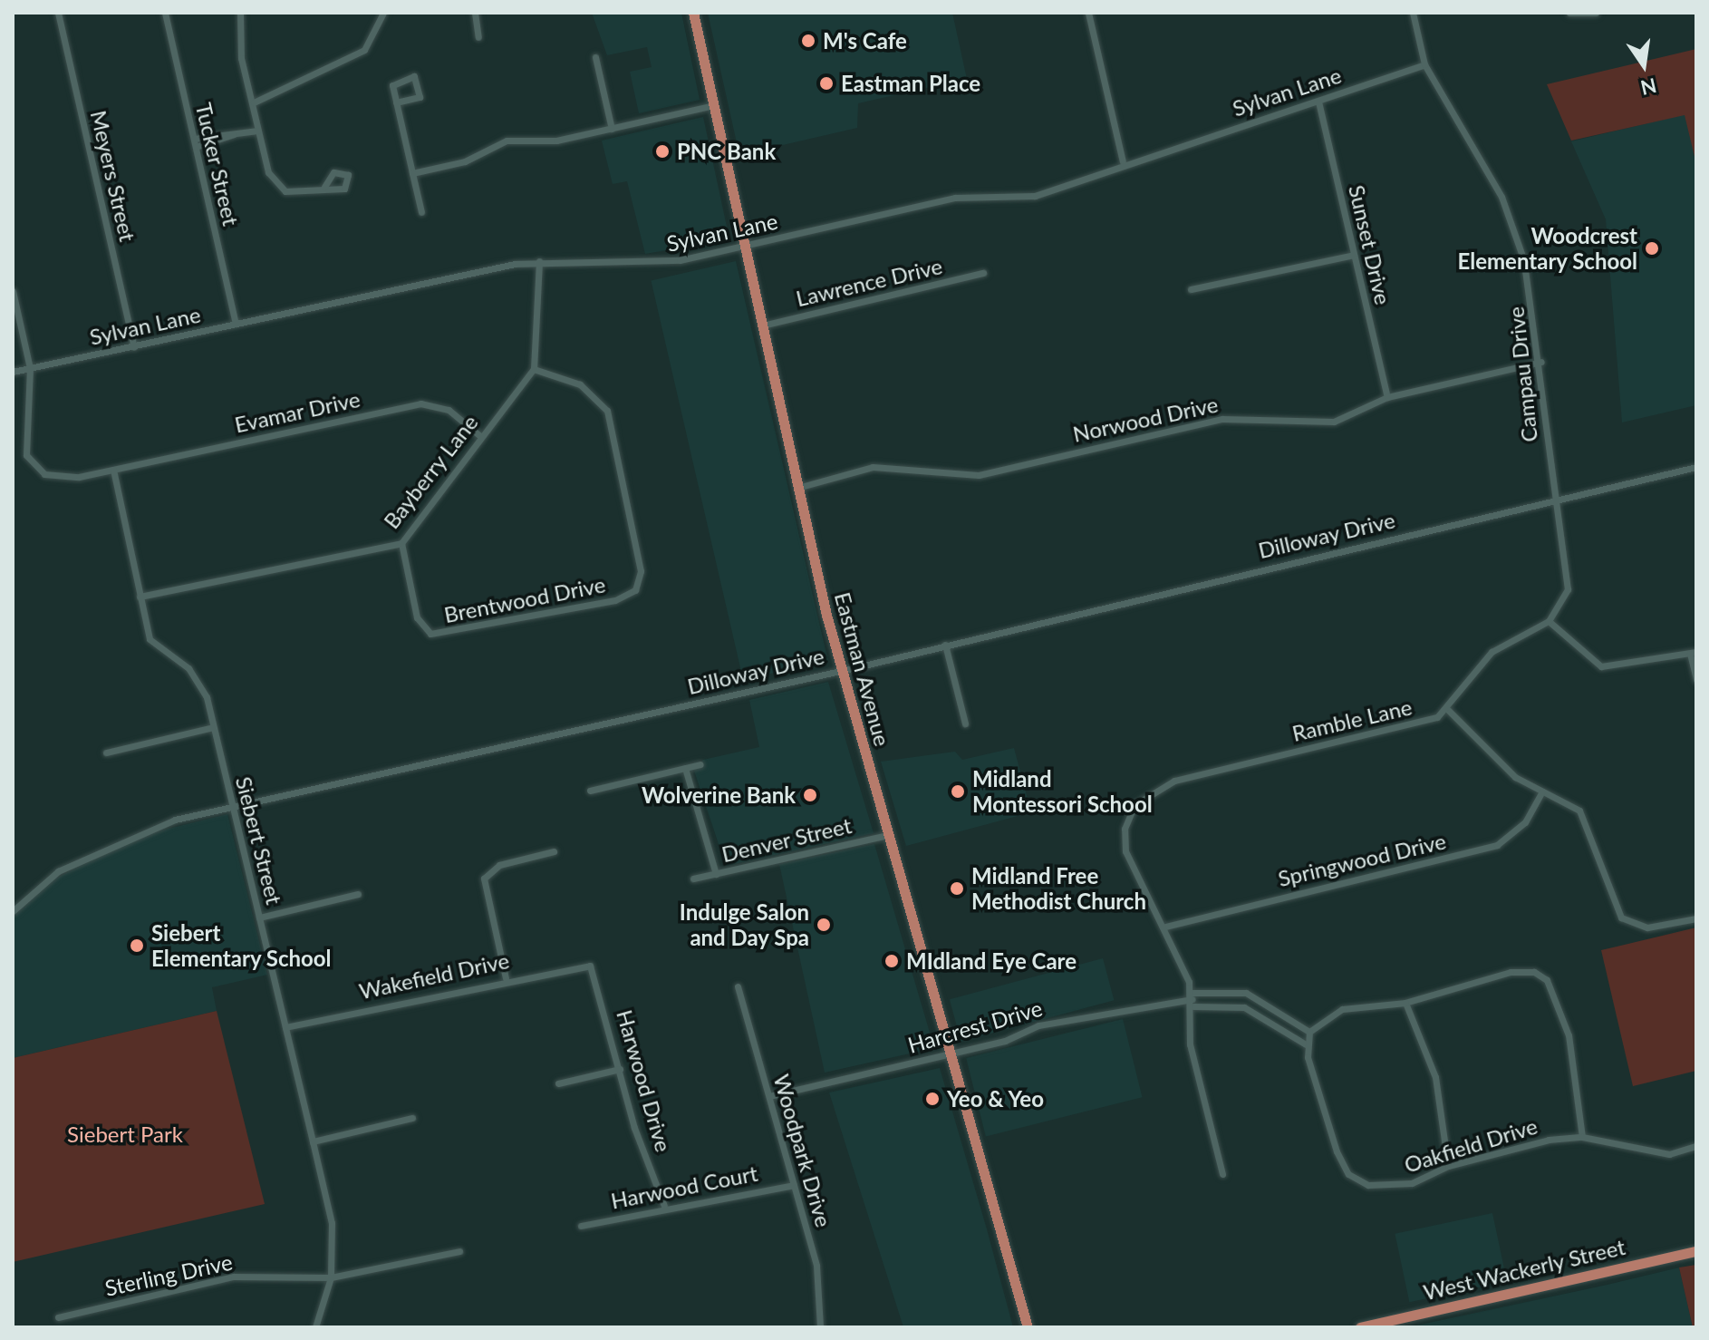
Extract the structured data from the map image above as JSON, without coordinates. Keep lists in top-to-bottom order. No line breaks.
{"streets":{"main road":["Eastman Avenue","West Wackerly Street"],"street":["Sylvan Lane","Tucker Street","Meyers Street","Sunset Drive","Lawrence Drive","Campau Drive","Evamar Drive","Norwood Drive","Bayberry Lane","Dilloway Drive","Brentwood Drive","Ramble Lane","Denver Street","Siebert Street","Springwood Drive","Wakefield Drive","Harcrest Drive","Harwood Drive","Oakfield Drive","Woodpark Drive","Harwood Court","Sterling Drive"]},"crossings":[["Sylvan Lane","Tucker Street"],["Sylvan Lane","Meyers Street"],["Sylvan Lane","Sunset Drive"],["Sylvan Lane","Campau Drive"],["Sylvan Lane","Evamar Drive"],["Sylvan Lane","Eastman Avenue"],["Sunset Drive","Norwood Drive"],["Lawrence Drive","Eastman Avenue"],["Campau Drive","Norwood Drive"],["Campau Drive","Dilloway Drive"],["Campau Drive","Ramble Lane"],["Evamar Drive","Bayberry Lane"],["Evamar Drive","Siebert Street"],["Norwood Drive","Eastman Avenue"],["Bayberry Lane","Brentwood Drive"],["Bayberry Lane","Siebert Street"],["Dilloway Drive","Eastman Avenue"],["Dilloway Drive","Siebert Street"],["Eastman Avenue","Denver Street"],["Eastman Avenue","Harcrest Drive"],["Ramble Lane","Springwood Drive"],["Siebert Street","Wakefield Drive"],["Siebert Street","Sterling Drive"],["Wakefield Drive","Harwood Drive"],["Harcrest Drive","Woodpark Drive"],["Harwood Drive","Harwood Court"],["Woodpark Drive","Harwood Court"]],"parks":["Siebert Park"],"places":["M's Cafe","Eastman Place","PNC Bank","Woodcrest Elementary School","Midland Montessori School","Wolverine Bank","Midland Free Methodist Church","Indulge Salon and Day Spa","Siebert Elementary School","MIdland Eye Care","Yeo & Yeo"],"north":"bottom"}
